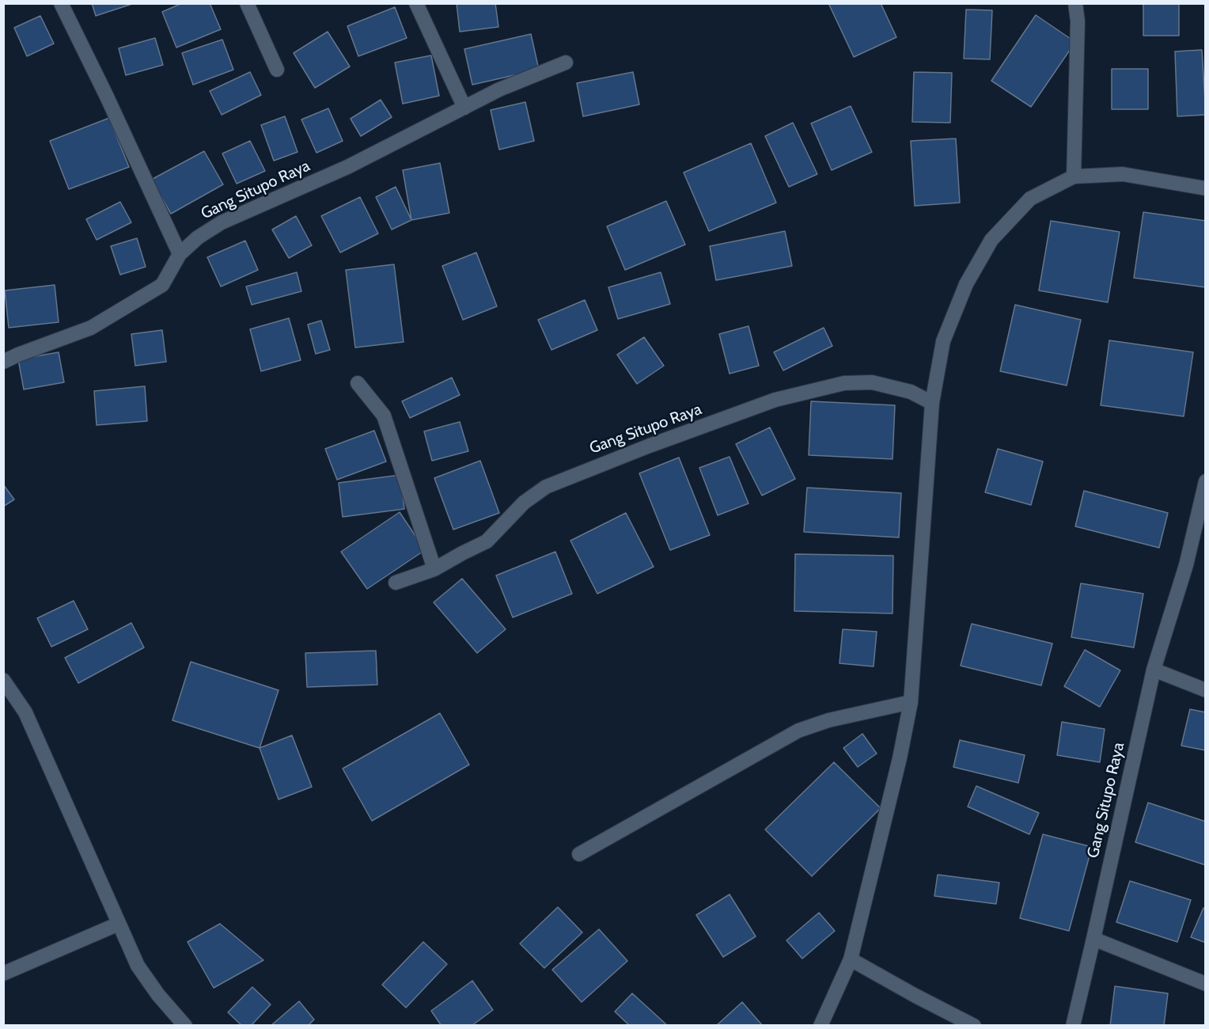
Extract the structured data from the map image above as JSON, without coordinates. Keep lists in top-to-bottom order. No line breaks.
{"streets":{"street":["Gang Situpo Raya"]}}
